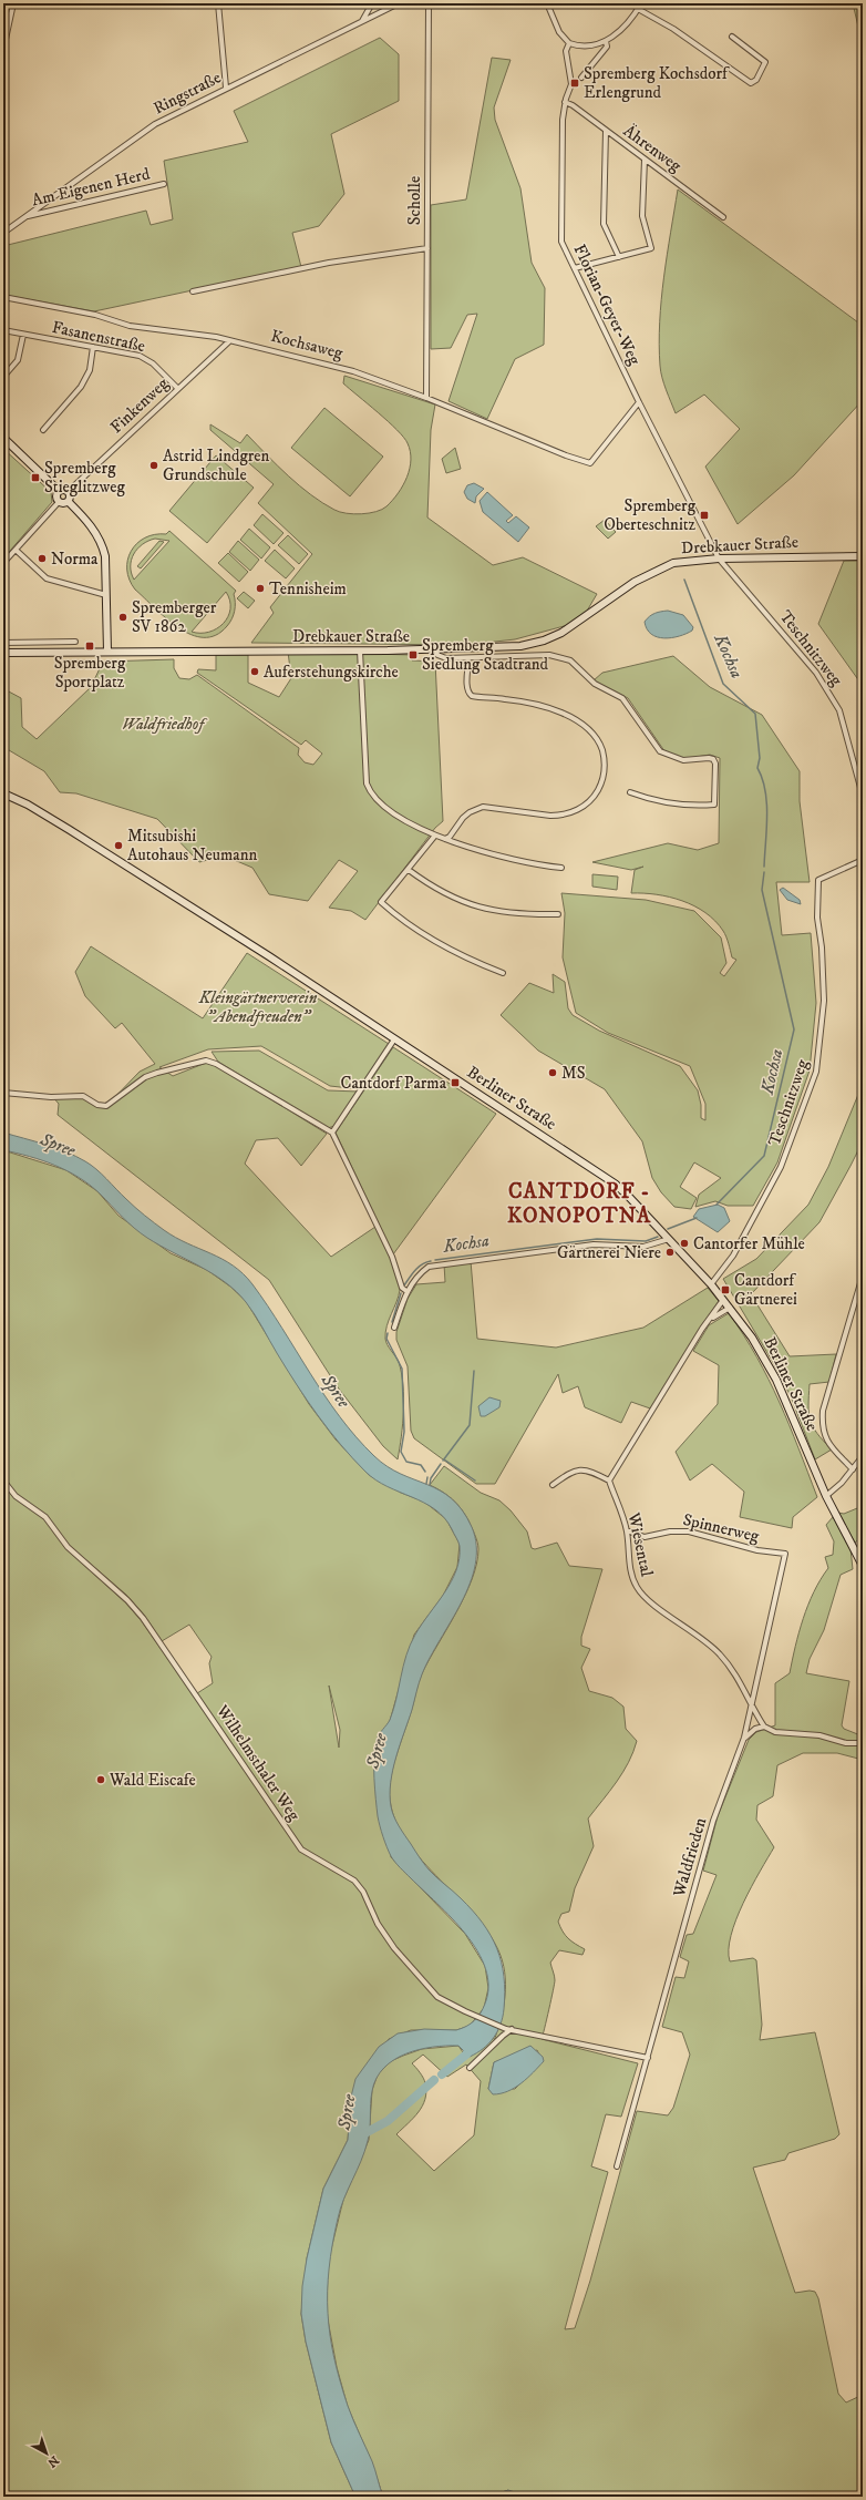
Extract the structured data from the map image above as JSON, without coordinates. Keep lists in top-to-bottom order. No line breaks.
{"streets":{"main road":["Drebkauer Straße","Berliner Straße"],"street":["Ringstraße","Ährenweg","Am Eigenen Herd","Scholle","Florian-Geyer-Weg","Fasanenstraße","Kochsaweg","Finkenweg","Teschnitzweg","Spinnerweg","Wiesental","Wilhelmsthaler Weg","Waldfrieden"]},"crossings":[["Ringstraße","Am Eigenen Herd"],["Ährenweg","Florian-Geyer-Weg"],["Scholle","Kochsaweg"],["Florian-Geyer-Weg","Kochsaweg"],["Florian-Geyer-Weg","Drebkauer Straße"],["Florian-Geyer-Weg","Teschnitzweg"],["Fasanenstraße","Finkenweg"],["Kochsaweg","Finkenweg"],["Drebkauer Straße","Teschnitzweg"],["Teschnitzweg","Berliner Straße"],["Spinnerweg","Wiesental"],["Spinnerweg","Waldfrieden"],["Wiesental","Waldfrieden"],["Wilhelmsthaler Weg","Waldfrieden"]],"districts":["CANTDORF - KONOPOTNA"],"water":["Kochsa","Spree"],"parks":["Waldfriedhof","Kleingärtnerverein \"Abendfreuden\""],"places":{"transit":["Spremberg Kochsdorf Erlengrund","Spremberg Stieglitzweg","Spremberg Oberteschnitz","Spremberg Sportplatz","Spremberg Siedlung Stadtrand","Cantdorf Parma","Cantdorf Gärtnerei"],"other":["Astrid Lindgren Grundschule","Norma","Tennisheim","Spremberger SV 1862","Auferstehungskirche","Mitsubishi Autohaus Neumann","MS","Cantorfer Mühle","Gärtnerei Niere","Wald Eiscafe"]},"north":"bottom right"}
